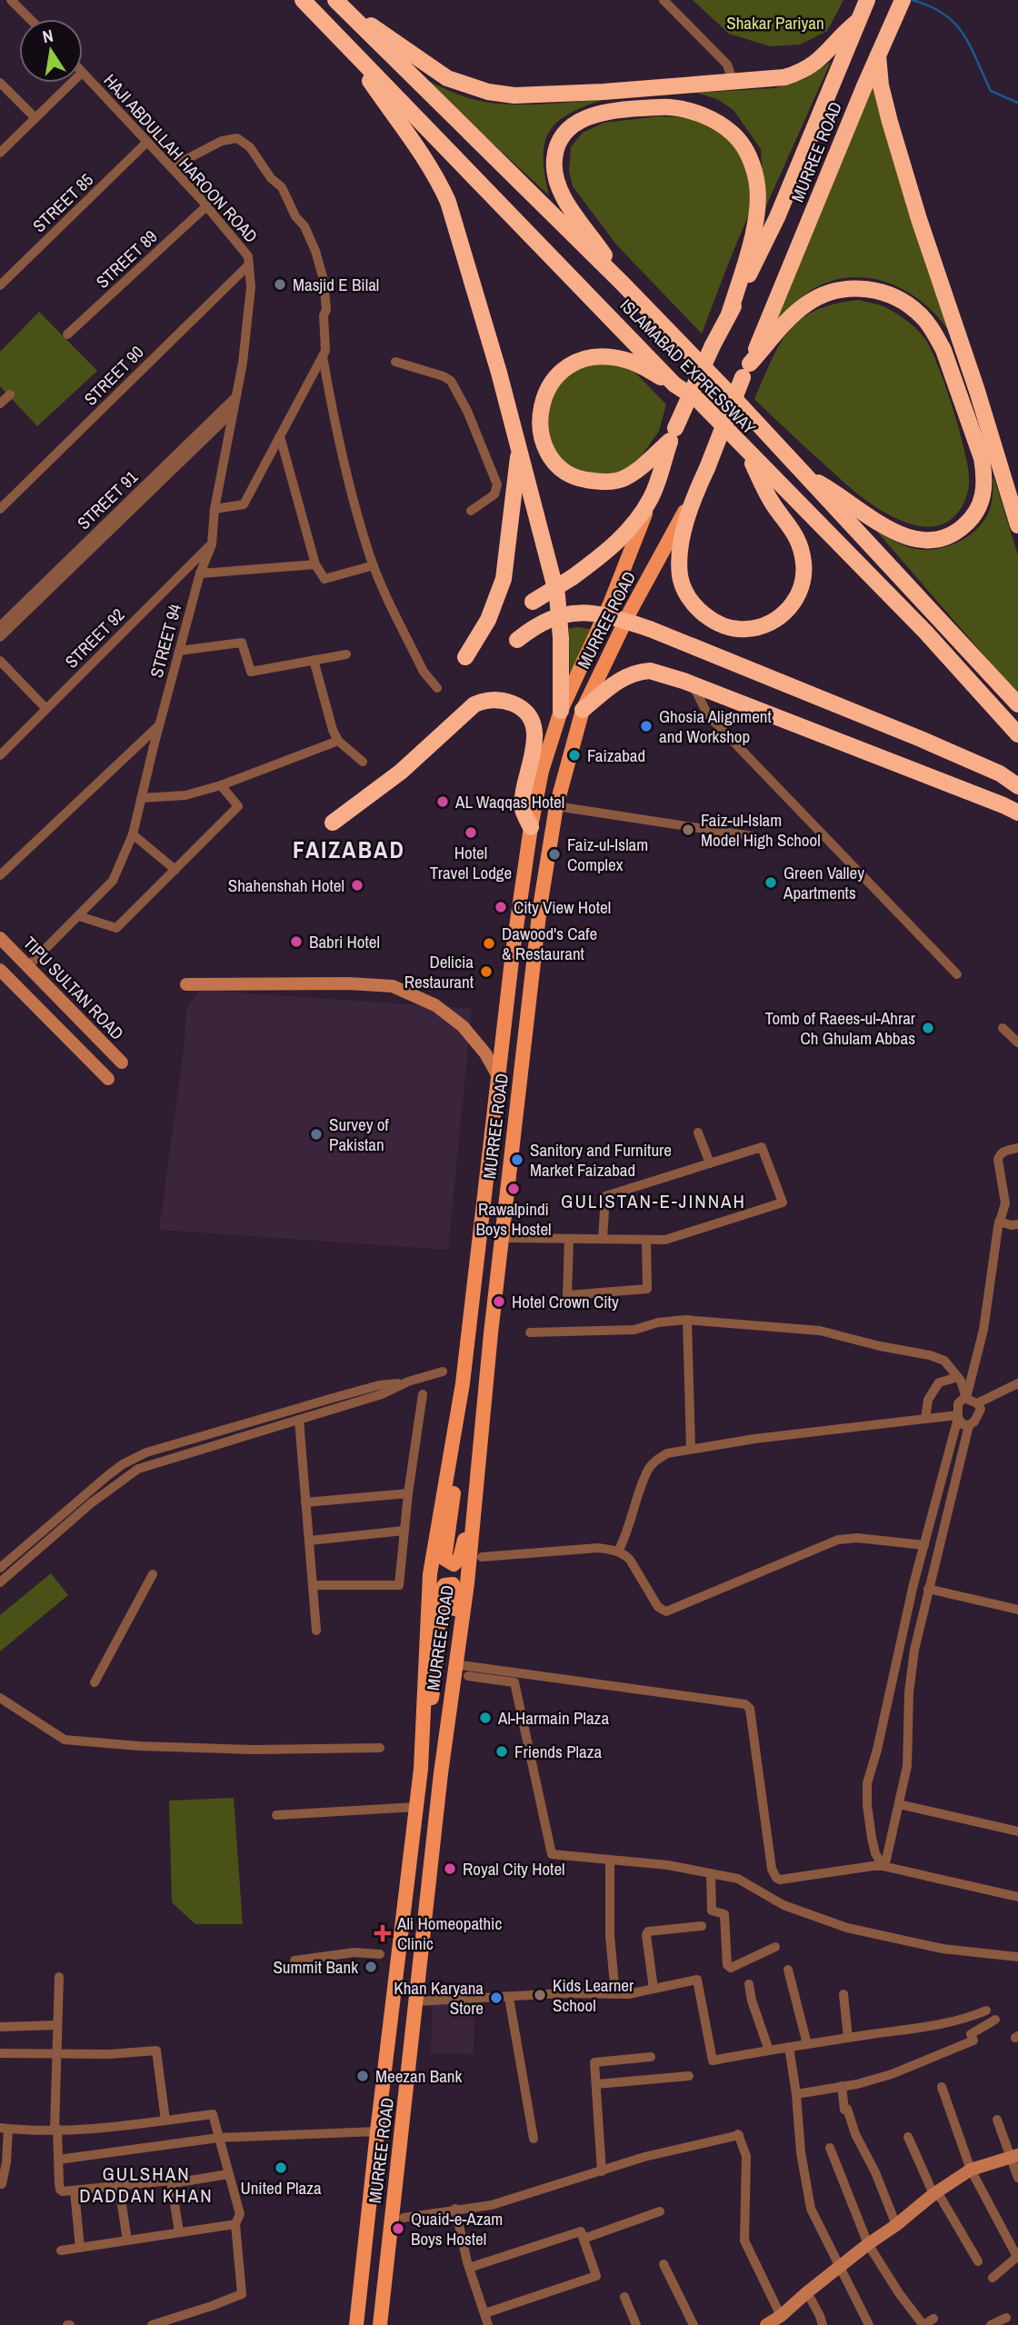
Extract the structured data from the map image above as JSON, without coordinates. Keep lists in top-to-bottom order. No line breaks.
{"streets":{"highway":["MURREE ROAD","ISLAMABAD EXPRESSWAY"],"street":["HAJI ABDULLAH HAROON ROAD","STREET 85","STREET 89","STREET 90","STREET 91","STREET 92","STREET 94","TIPU SULTAN ROAD"]},"crossings":[["HAJI ABDULLAH HAROON ROAD","STREET 85"],["HAJI ABDULLAH HAROON ROAD","STREET 89"],["HAJI ABDULLAH HAROON ROAD","STREET 90"],["HAJI ABDULLAH HAROON ROAD","STREET 94"],["STREET 91","STREET 94"],["STREET 92","STREET 94"],["STREET 94","TIPU SULTAN ROAD"]],"districts":["FAIZABAD","GULISTAN-E-JINNAH","GULSHAN DADDAN KHAN"],"parks":["Shakar Pariyan"],"places":{"other":["Masjid E Bilal","Ghosia Alignment and Workshop","Faizabad","AL Waqqas Hotel","Faiz-ul-Islam Model High School","Hotel Travel Lodge","Faiz-ul-Islam Complex","Green Valley Apartments","Shahenshah Hotel","City View Hotel","Babri Hotel","Dawood's Cafe & Restaurant","Delicia Restaurant","Tomb of Raees-ul-Ahrar Ch Ghulam Abbas","Survey of Pakistan","Sanitory and Furniture Market Faizabad","Rawalpindi Boys Hostel","Hotel Crown City","Al-Harmain Plaza","Friends Plaza","Royal City Hotel","Summit Bank","Kids Learner School","Khan Karyana Store","Meezan Bank","United Plaza","Quaid-e-Azam Boys Hostel"],"health":["Ali Homeopathic Clinic"]},"north":"top"}
